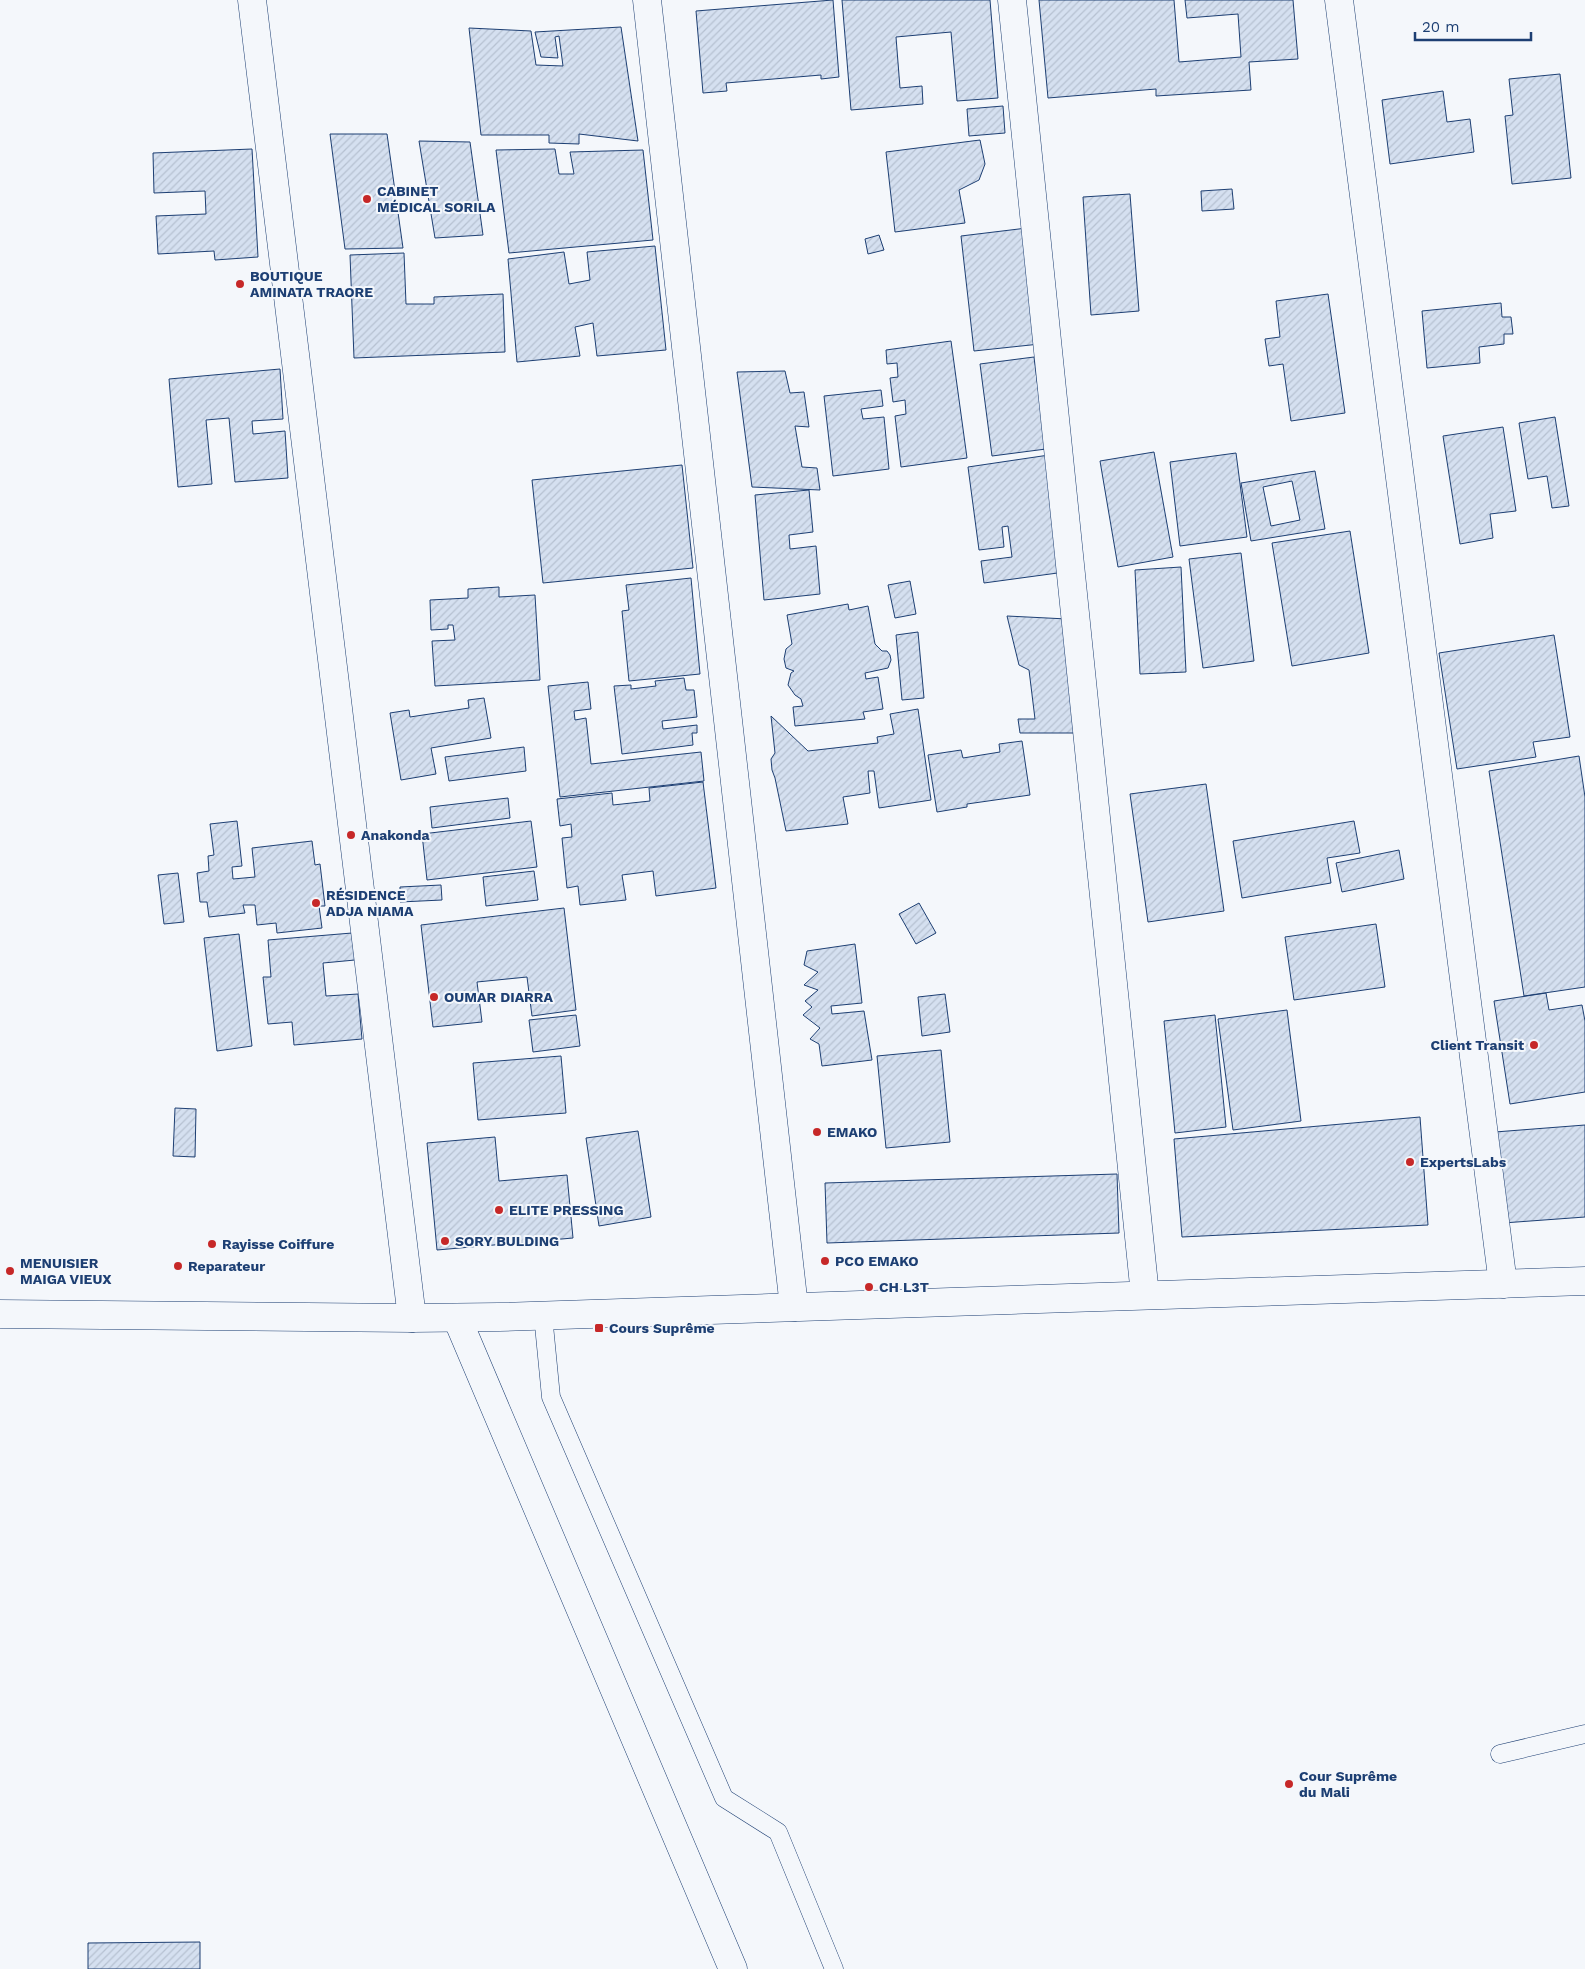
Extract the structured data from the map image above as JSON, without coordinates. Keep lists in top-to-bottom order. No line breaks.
{"places":{"other":["CABINET MÉDICAL SORILA","BOUTIQUE AMINATA TRAORE","Anakonda","RÉSIDENCE ADJA NIAMA","OUMAR DIARRA","Client Transit","EMAKO","ExpertsLabs","ELITE PRESSING","SORY BULDING","Rayisse Coiffure","PCO EMAKO","Reparateur","MENUISIER MAIGA VIEUX","CH L3T","Cour Suprême du Mali"],"transit":["Cours Suprême"]},"scale_bar":"20 m"}
